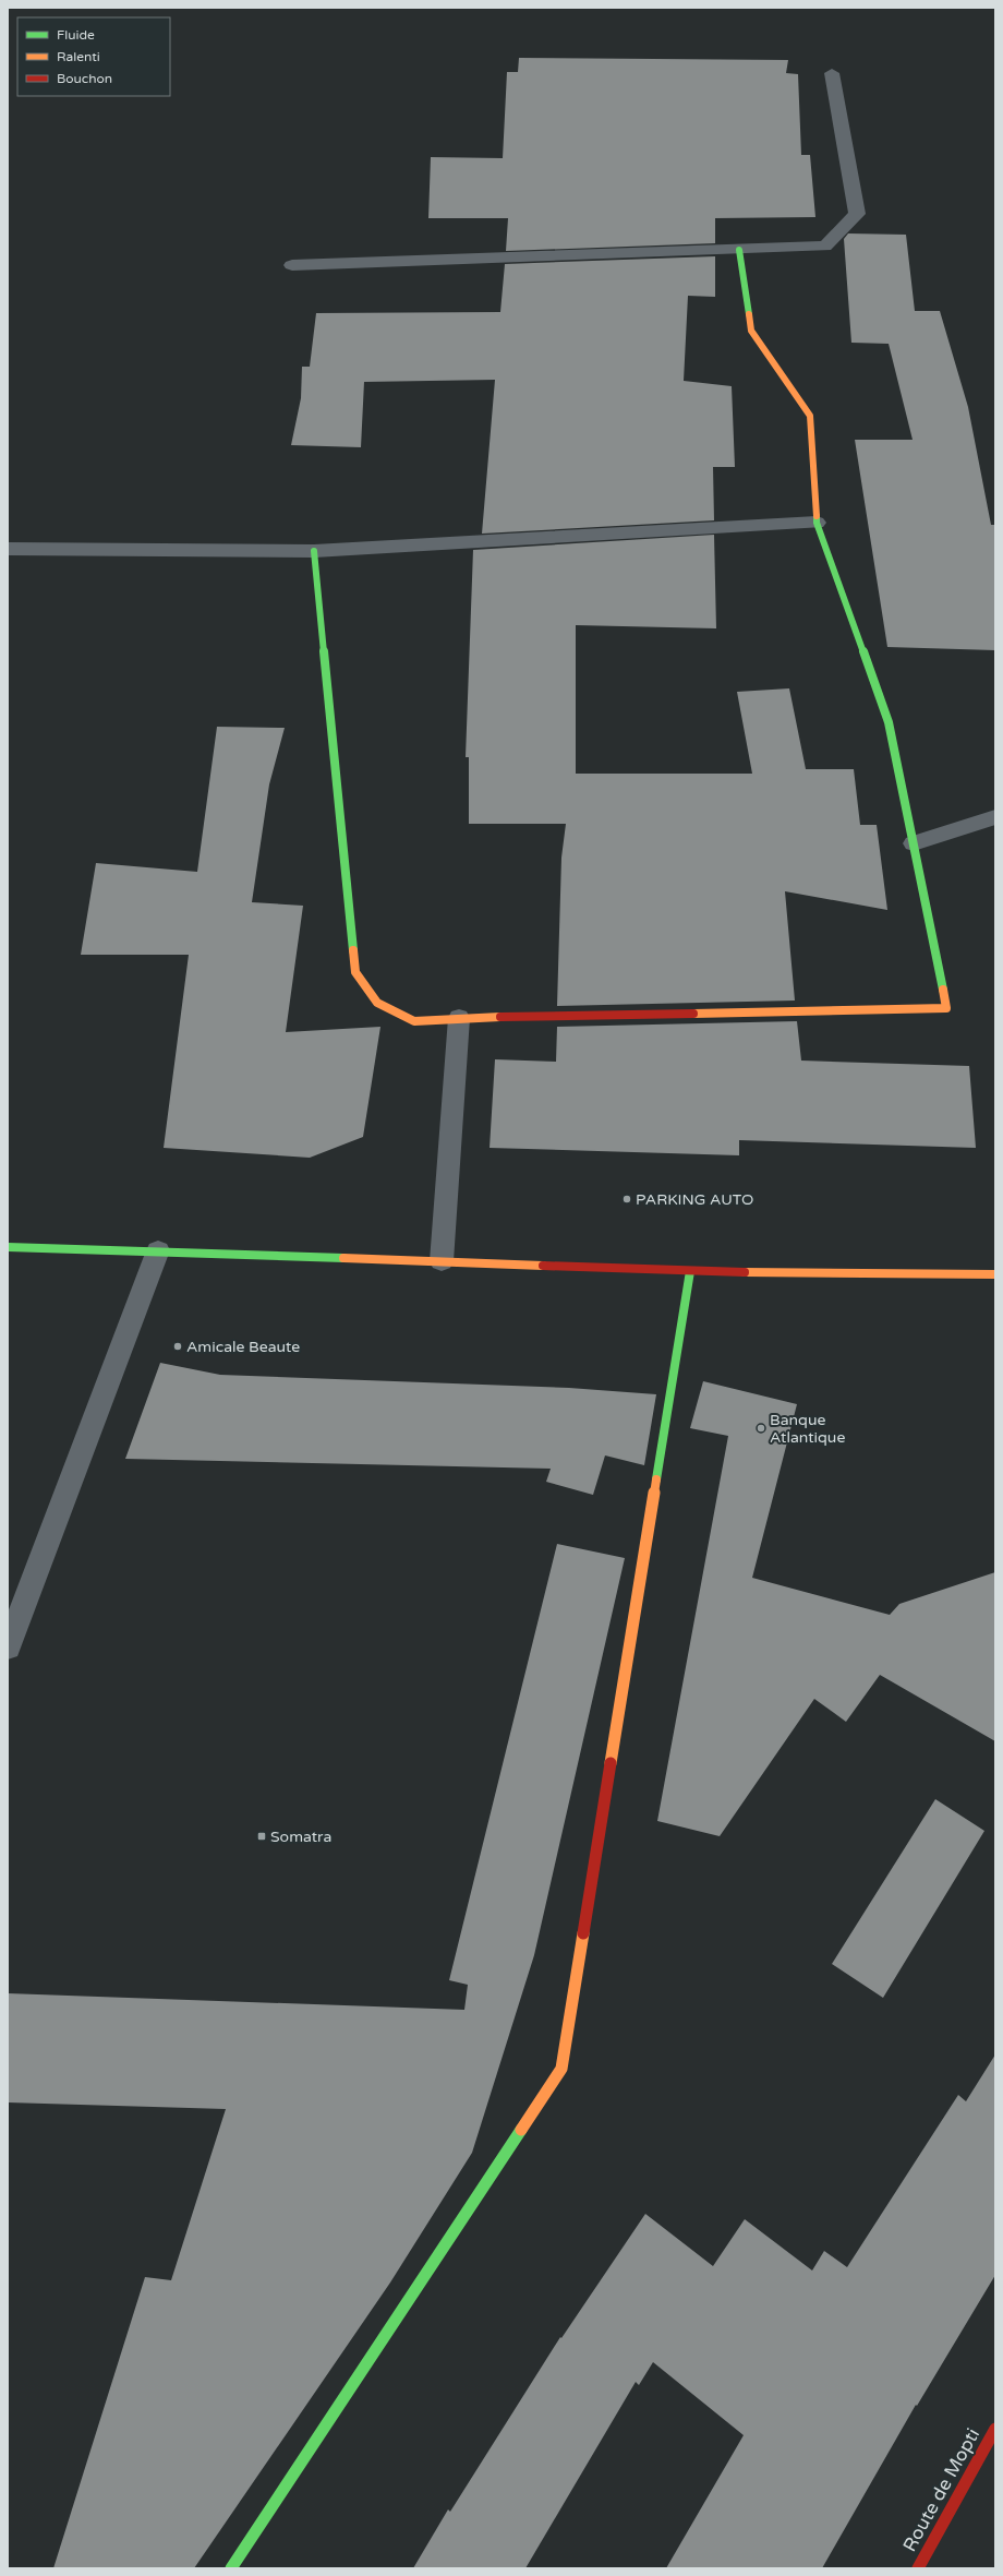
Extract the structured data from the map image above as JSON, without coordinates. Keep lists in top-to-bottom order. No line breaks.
{"streets":{"main road":["Route de Mopti"]},"places":{"other":["PARKING AUTO","Amicale Beaute","Banque Atlantique"],"transit":["Somatra"]},"legend":["Fluide","Ralenti","Bouchon"]}
